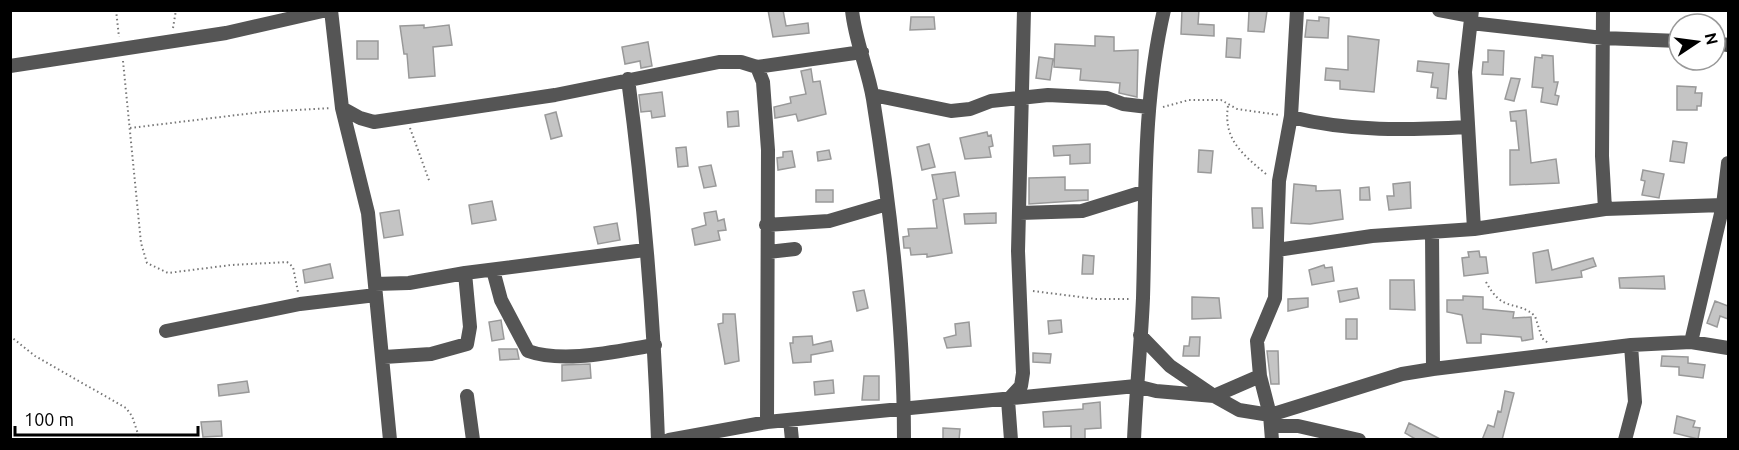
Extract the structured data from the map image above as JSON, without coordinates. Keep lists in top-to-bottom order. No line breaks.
{"scale_bar":"100 m","north":"right"}
